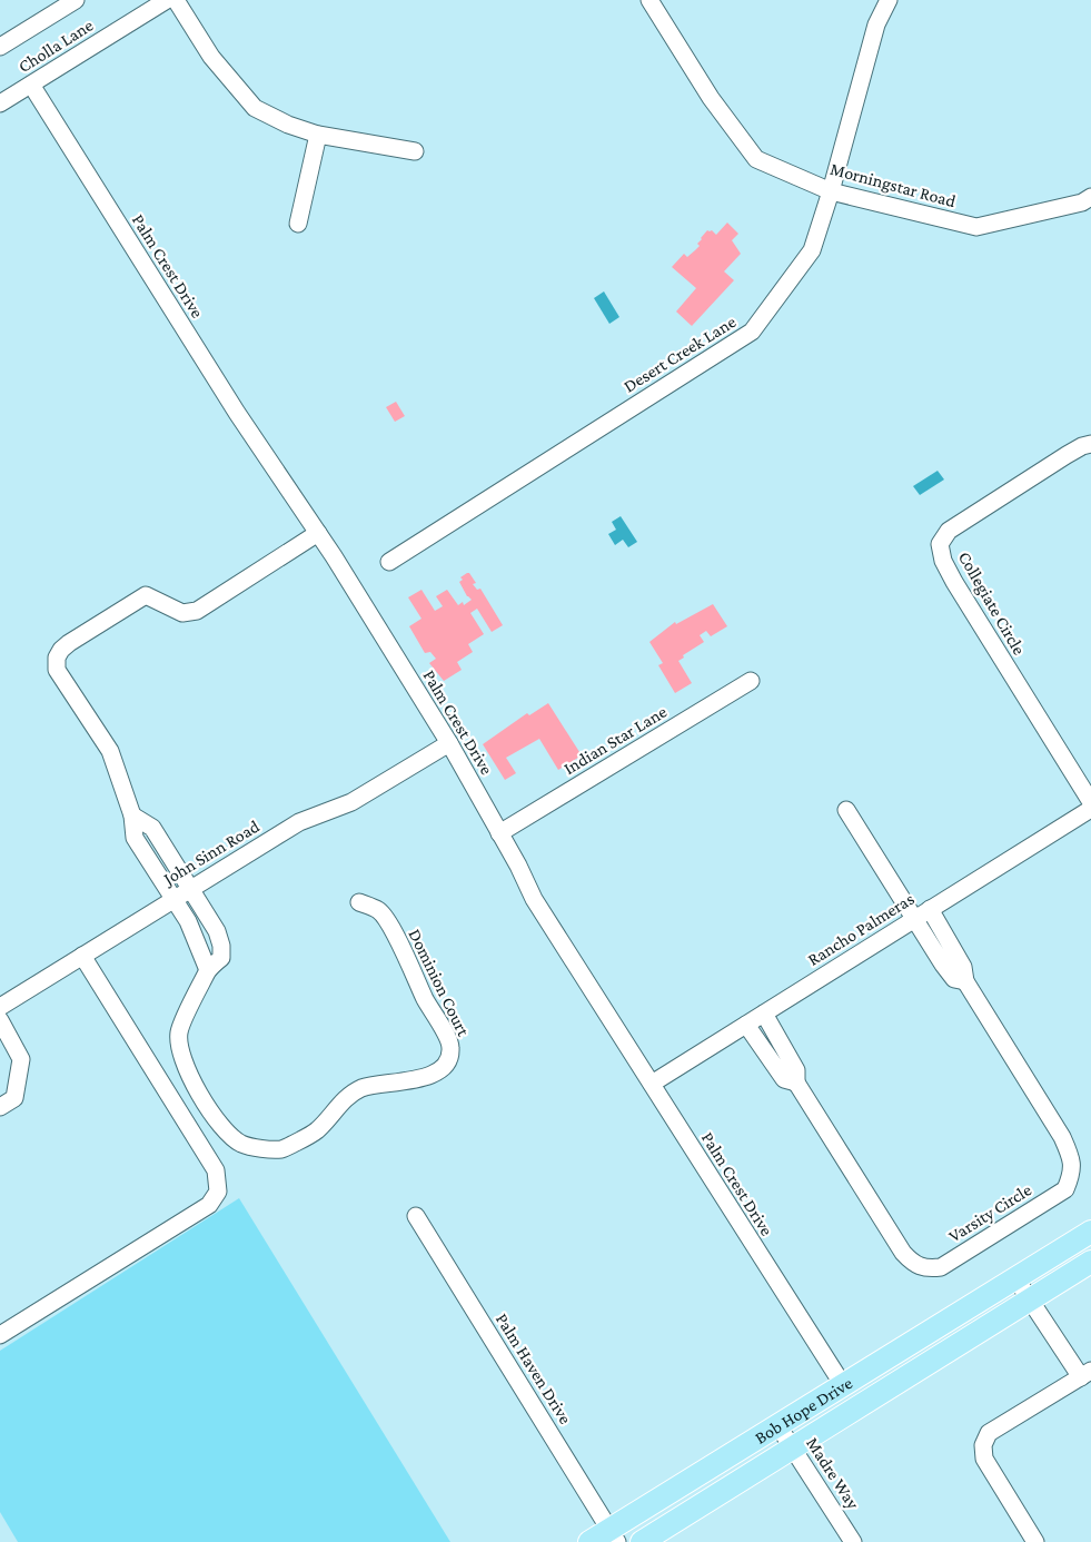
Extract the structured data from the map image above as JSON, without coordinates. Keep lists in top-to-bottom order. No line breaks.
{"streets":{"main road":["Bob Hope Drive"],"street":["Cholla Lane","Morningstar Road","Palm Crest Drive","Desert Creek Lane","Collegiate Circle","Indian Star Lane","John Sinn Road","Rancho Palmeras","Dominion Court","Varsity Circle","Palm Haven Drive","Madre Way"]},"crossings":[["Cholla Lane","Palm Crest Drive"],["Morningstar Road","Desert Creek Lane"],["Palm Crest Drive","Indian Star Lane"],["Palm Crest Drive","John Sinn Road"],["Palm Crest Drive","Rancho Palmeras"],["Palm Crest Drive","Bob Hope Drive"],["John Sinn Road","Dominion Court"],["Rancho Palmeras","Varsity Circle"],["Palm Haven Drive","Bob Hope Drive"],["Bob Hope Drive","Madre Way"]]}
